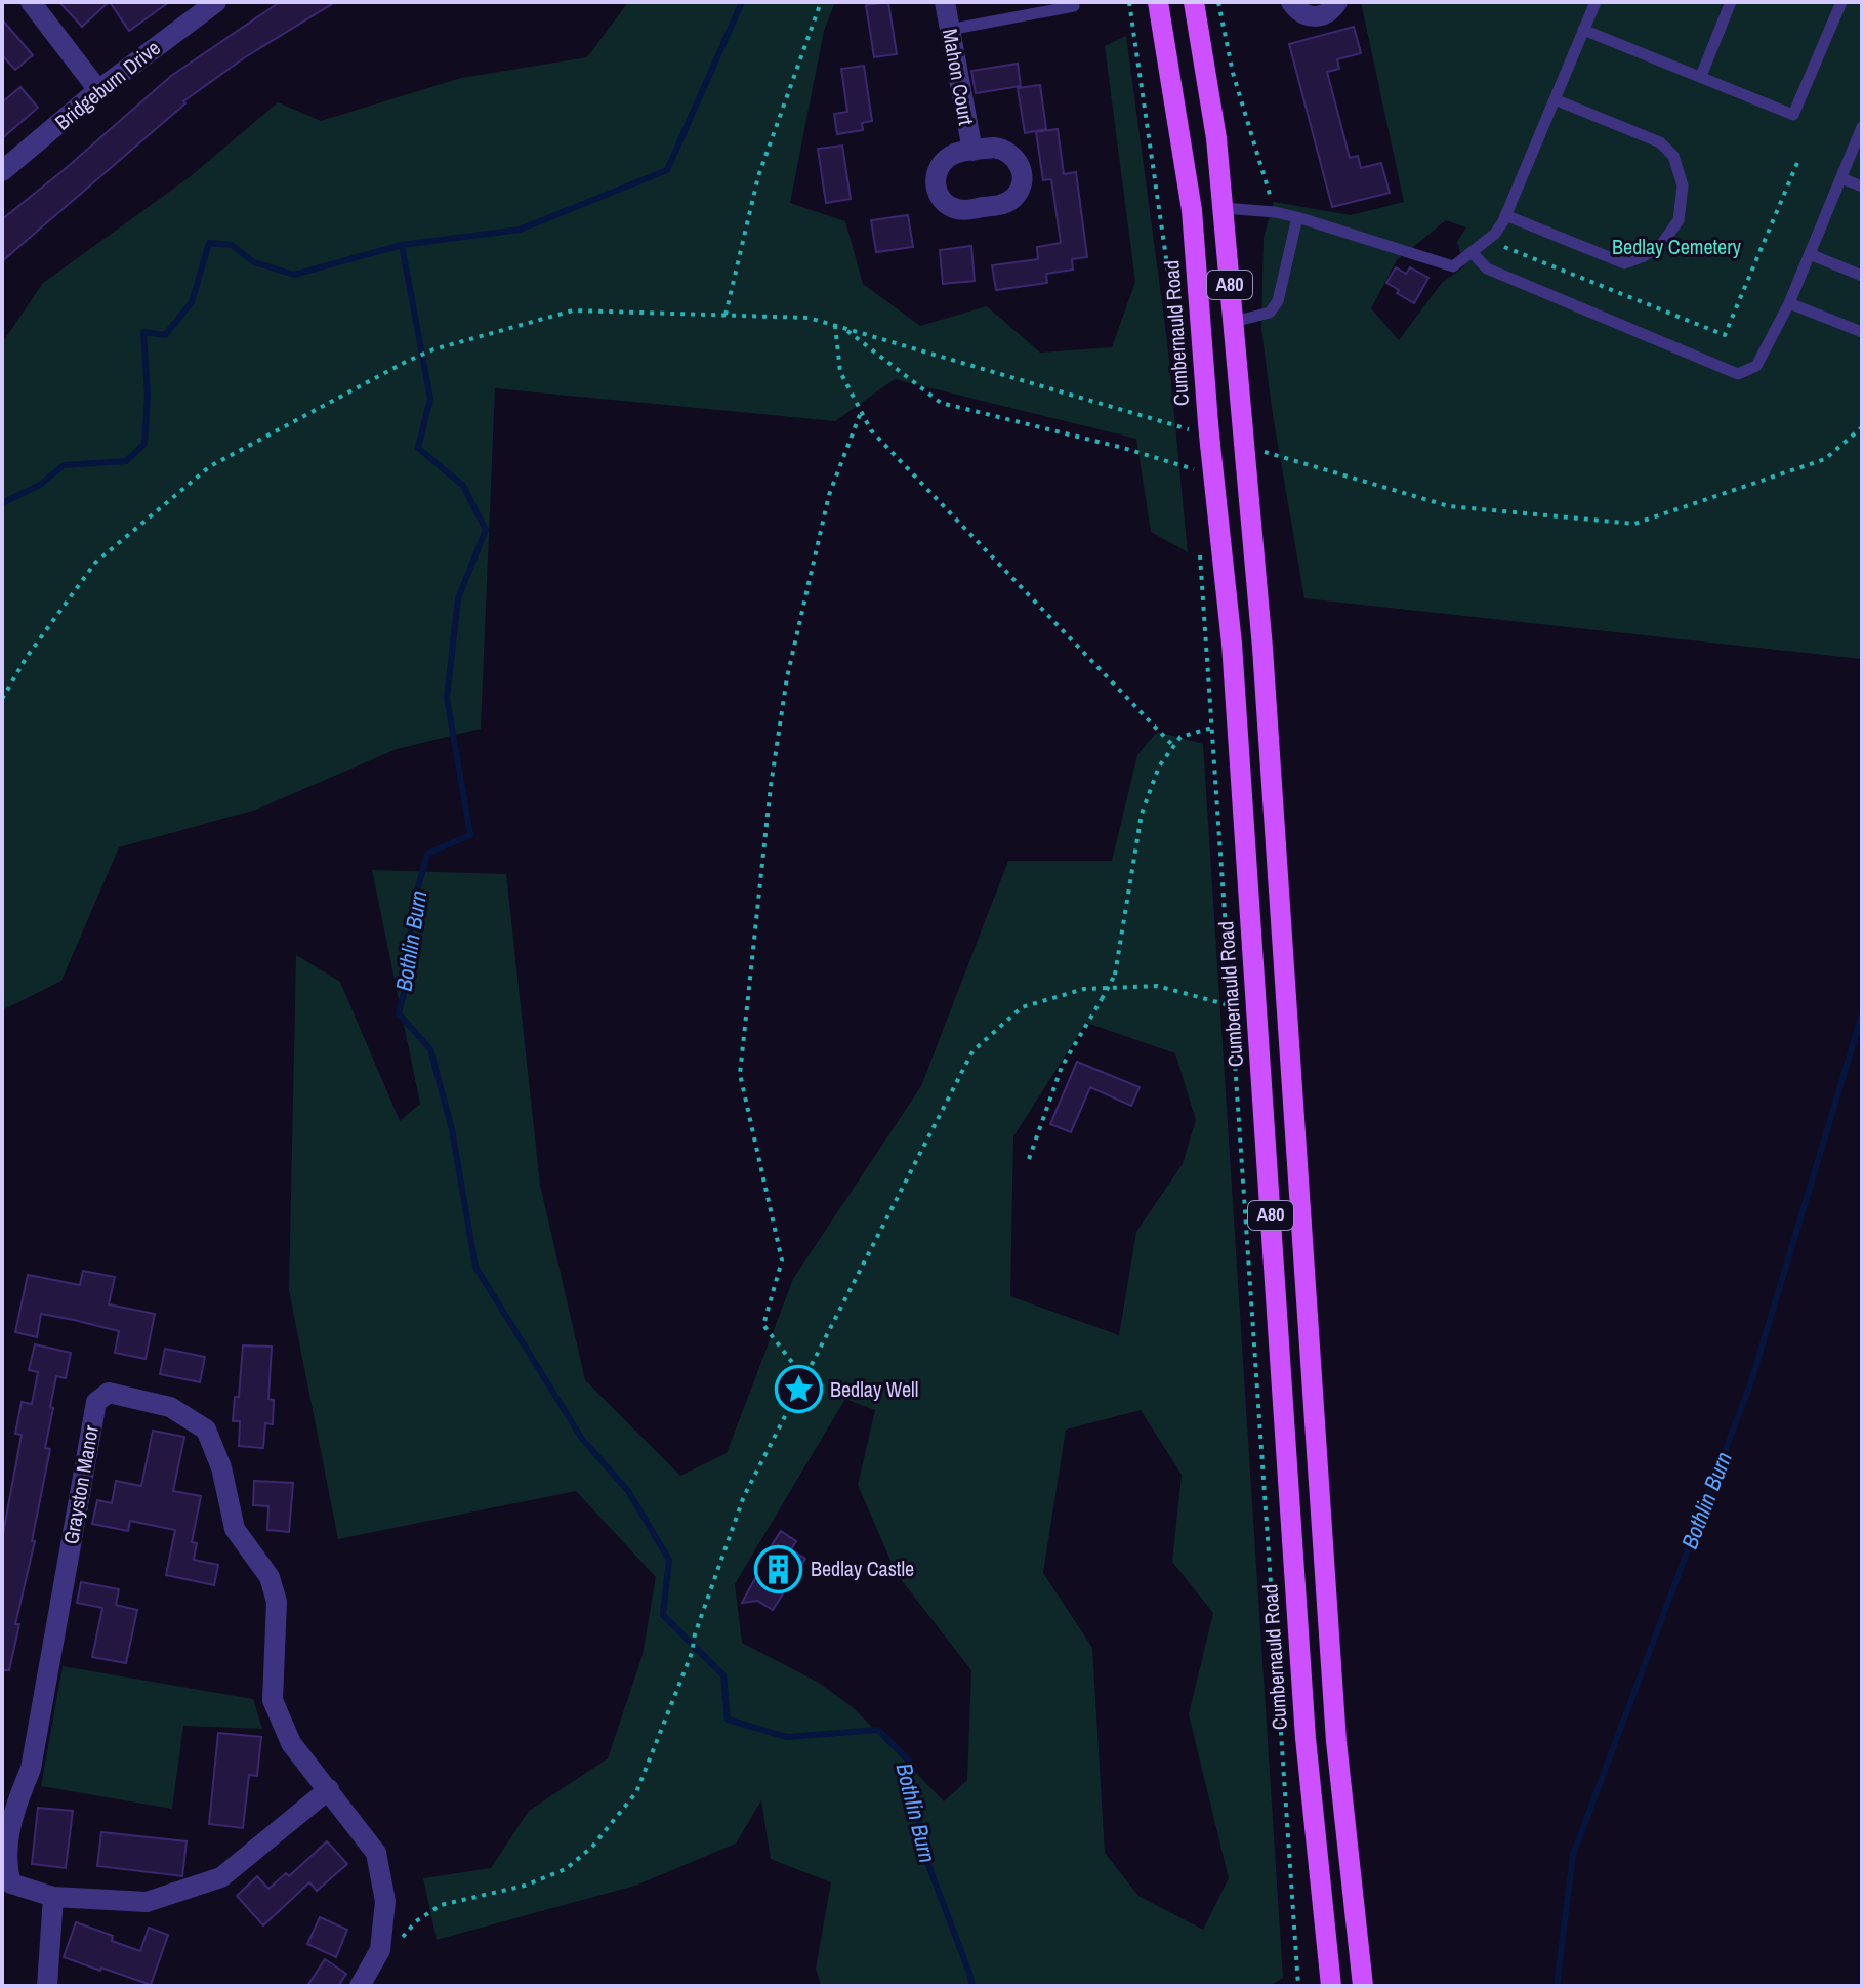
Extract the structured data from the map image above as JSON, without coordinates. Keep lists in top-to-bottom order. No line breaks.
{"streets":{"main road":["A80","Cumbernauld Road"],"street":["Mahon Court","Bridgeburn Drive","Grayston Manor"]},"water":["Bothlin Burn"],"parks":["Bedlay Cemetery"],"places":{"place":["Bedlay Well"],"building":["Bedlay Castle"]}}
